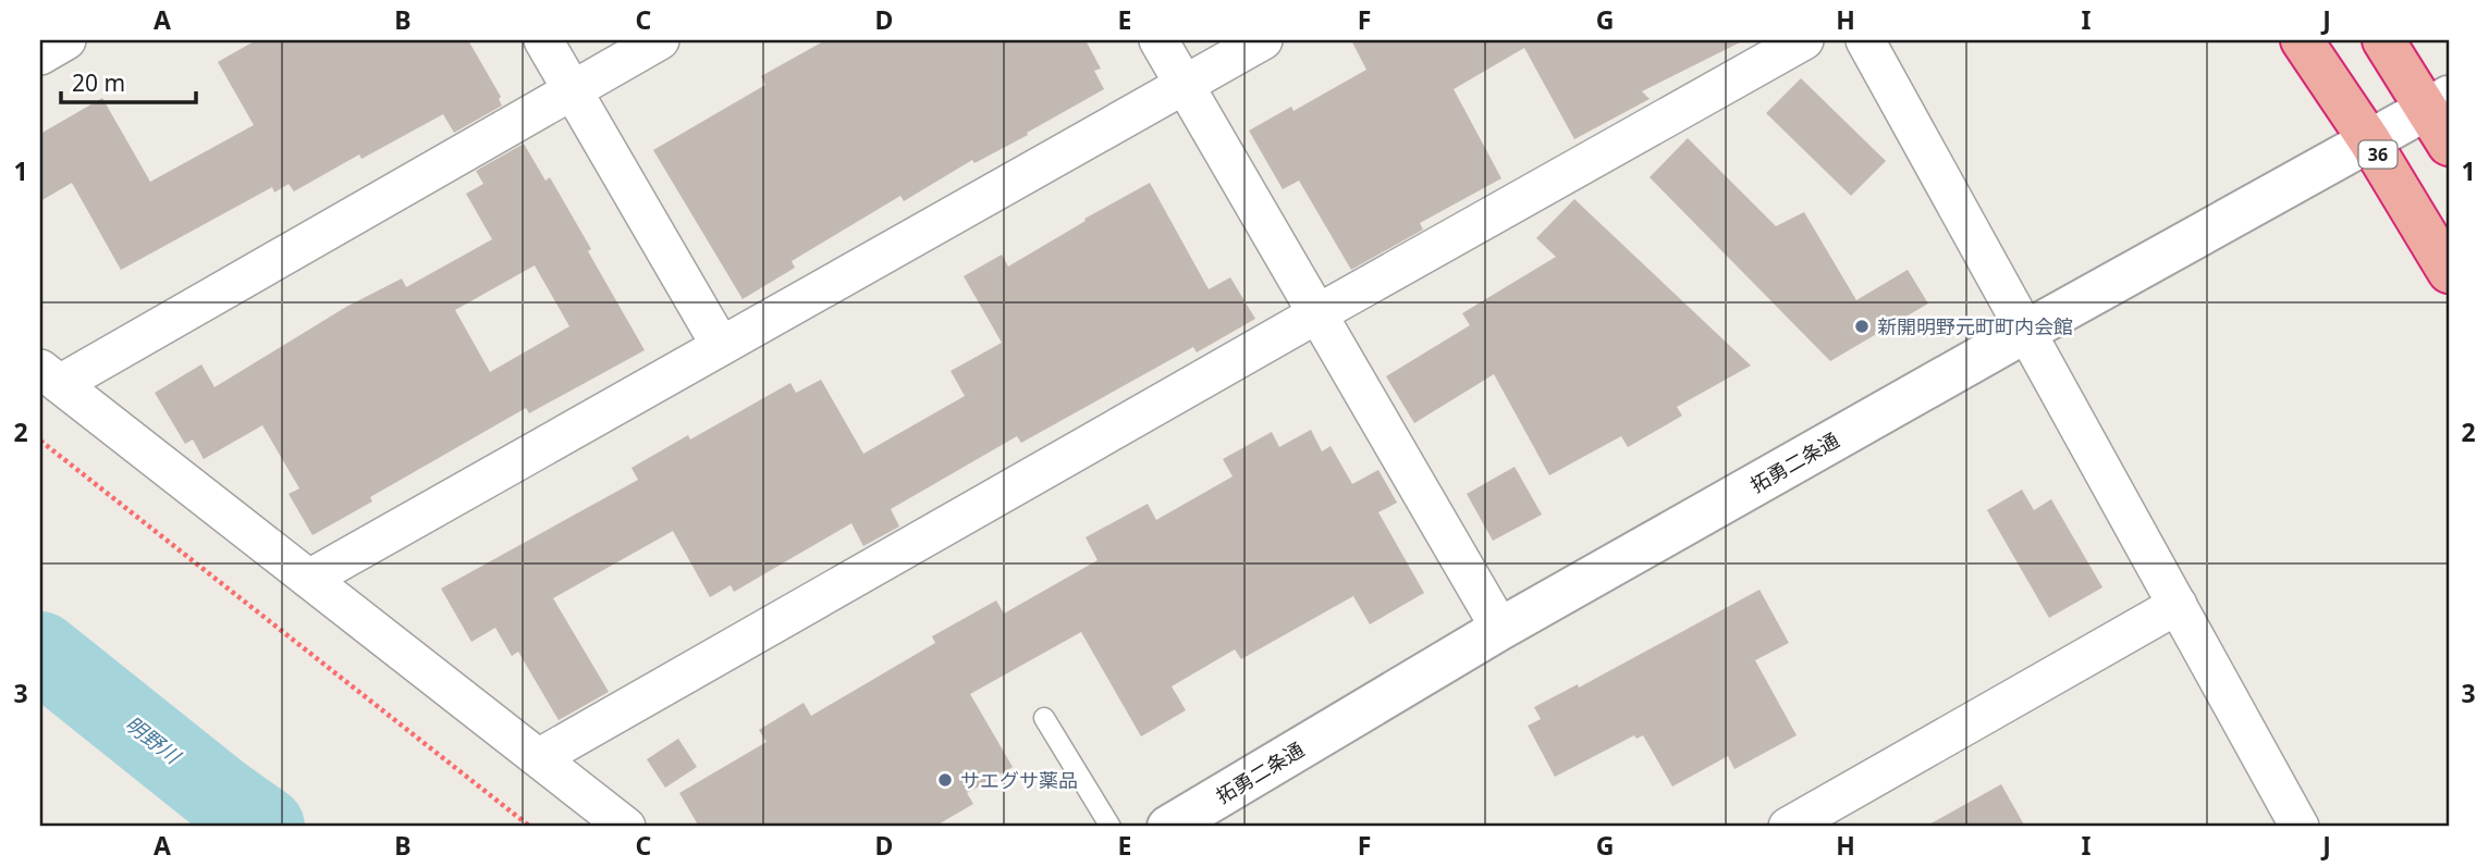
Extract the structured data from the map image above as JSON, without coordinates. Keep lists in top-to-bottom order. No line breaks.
{"streets":{"highway":["36"],"street":["拓勇二条通"]},"crossings":[["36","拓勇二条通"]],"water":["明野川"],"places":["新開明野元町町内会館","サエグサ薬品"],"scale_bar":"20 m","grid":{"columns":["A","B","C","D","E","F","G","H","I","J"],"rows":["1","2","3"]}}
